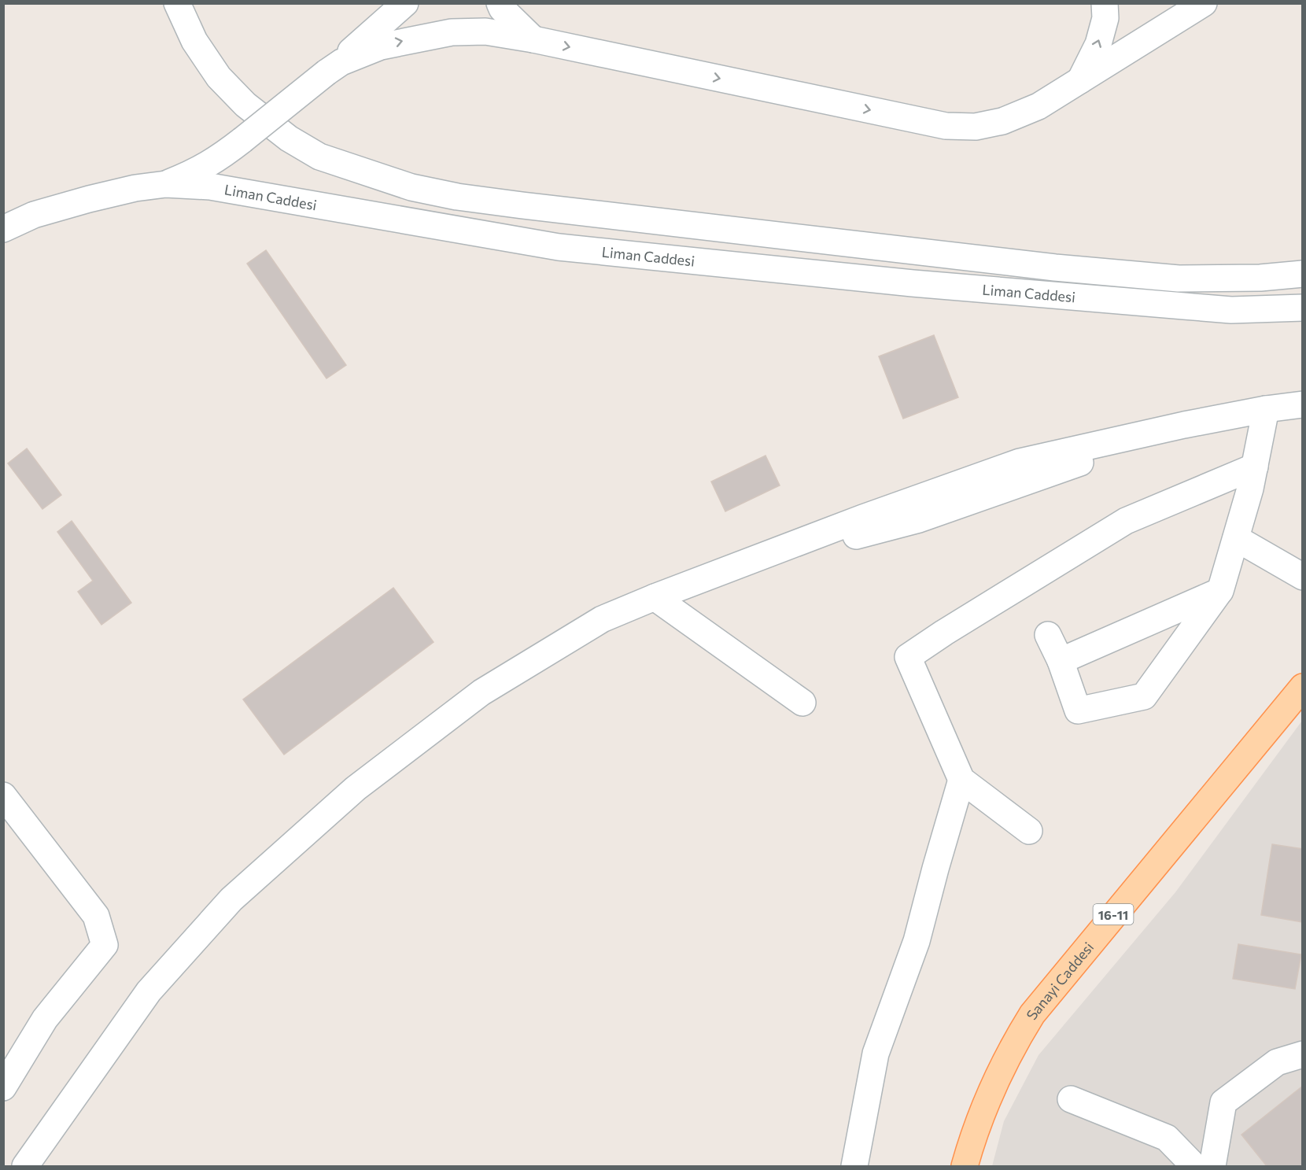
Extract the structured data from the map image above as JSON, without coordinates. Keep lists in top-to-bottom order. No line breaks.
{"streets":{"main road":["16-11","Sanayi Caddesi"],"street":["Liman Caddesi"]}}
